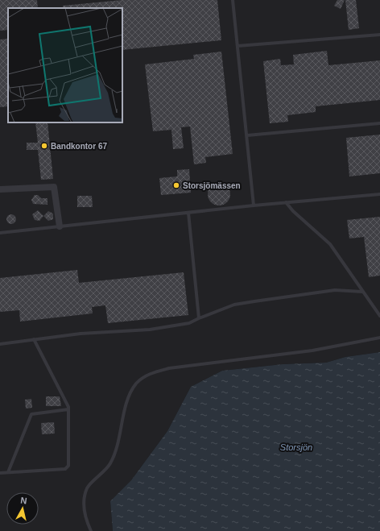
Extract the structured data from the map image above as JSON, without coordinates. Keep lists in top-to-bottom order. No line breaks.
{"water":["Storsjön"],"places":["Bandkontor 67","Storsjömässen"],"north":"top"}
